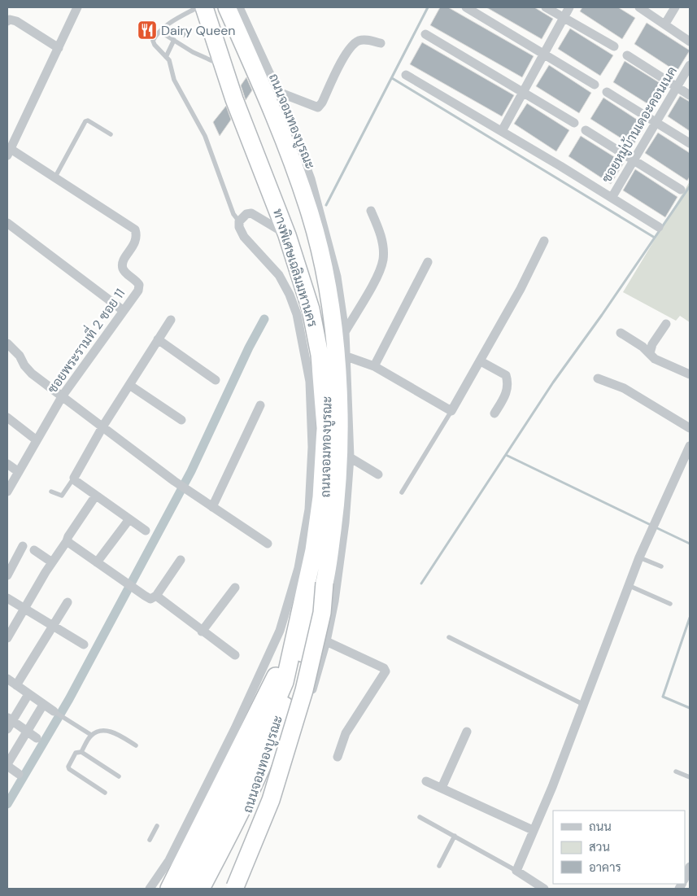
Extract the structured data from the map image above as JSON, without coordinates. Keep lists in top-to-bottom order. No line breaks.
{"streets":{"highway":["ทางพิเศษเฉลิมมหานคร"],"street":["ถนนจอมทองบูรณะ","ซอยหมู่บ้านเดอะคอนเนค","ซอยพระรามที่ 2 ซอย 11"]},"crossings":[["ถนนจอมทองบูรณะ","ทางพิเศษเฉลิมมหานคร"]],"places":{"restaurant":["Dairy Queen"]},"legend":["ถนน","สวน","อาคาร"]}
